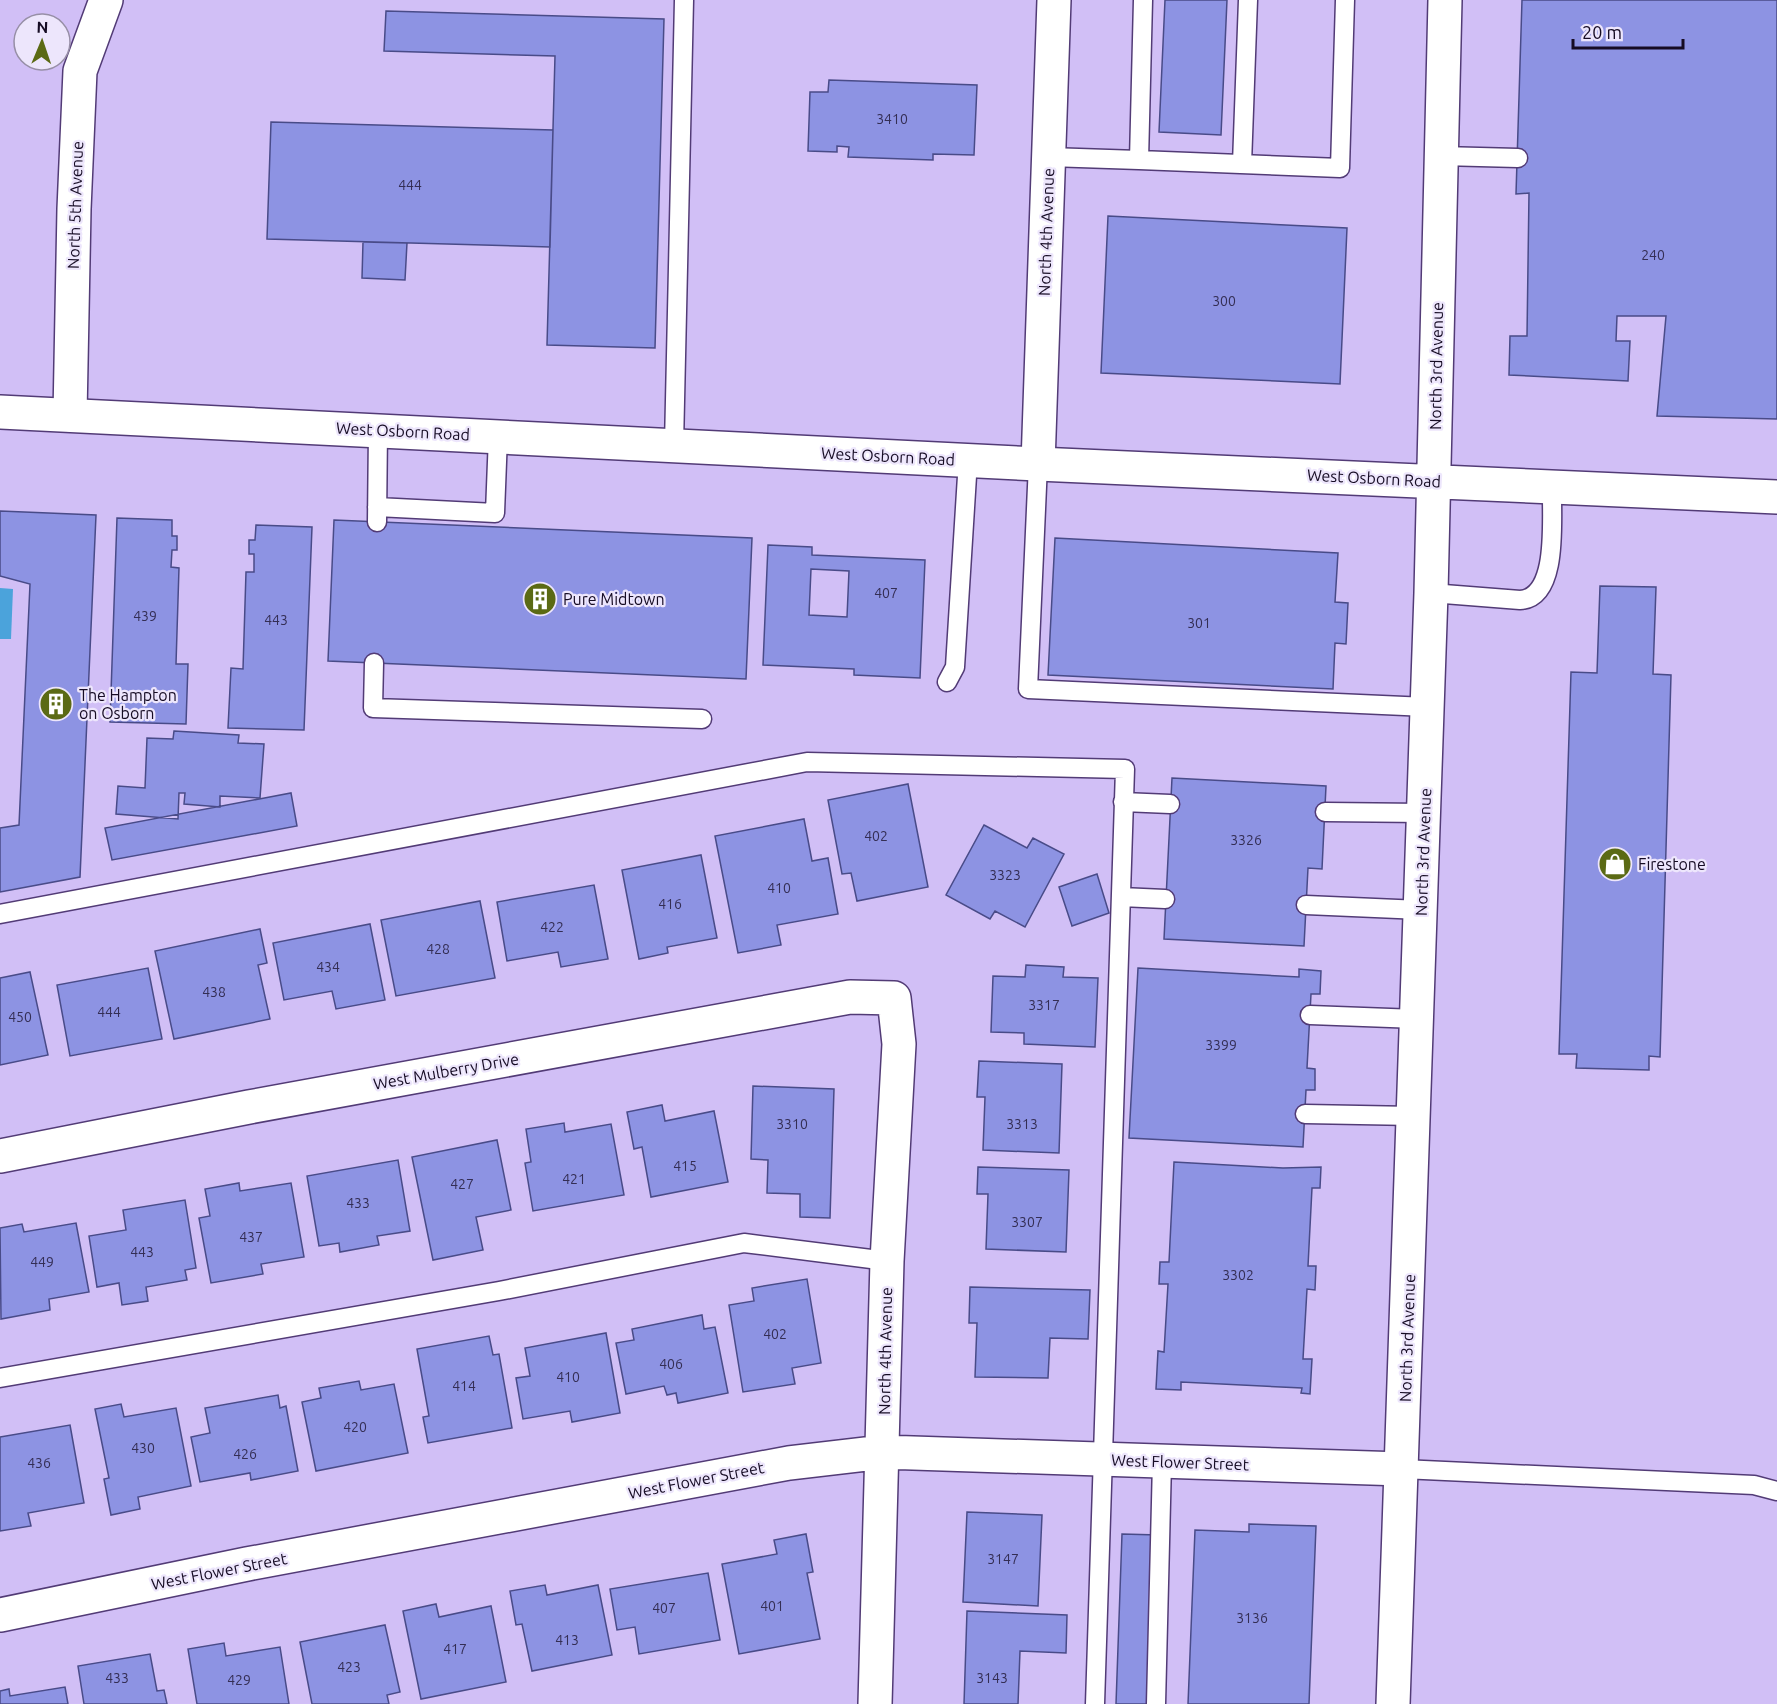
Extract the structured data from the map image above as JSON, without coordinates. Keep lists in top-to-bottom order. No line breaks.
{"streets":{"street":["North 5th Avenue","North 4th Avenue","North 3rd Avenue","West Osborn Road","West Mulberry Drive","West Flower Street"]},"crossings":[["North 5th Avenue","West Osborn Road"],["North 4th Avenue","West Osborn Road"],["North 4th Avenue","West Mulberry Drive"],["North 4th Avenue","West Flower Street"],["North 3rd Avenue","West Osborn Road"],["North 3rd Avenue","West Flower Street"]],"places":{"building":["Pure Midtown","The Hampton on Osborn"],"shop":["Firestone"]},"house_numbers":["3410","444","240","300","407","439","443","301","402","3326","3323","410","416","422","428","434","438","3317","444","450","3399","3310","3313","415","421","427","433","3307","437","443","449","3302","402","406","410","414","420","430","426","436","3147","401","407","3136","413","417","423","433","3143","429"],"scale_bar":"20 m","north":"top"}
